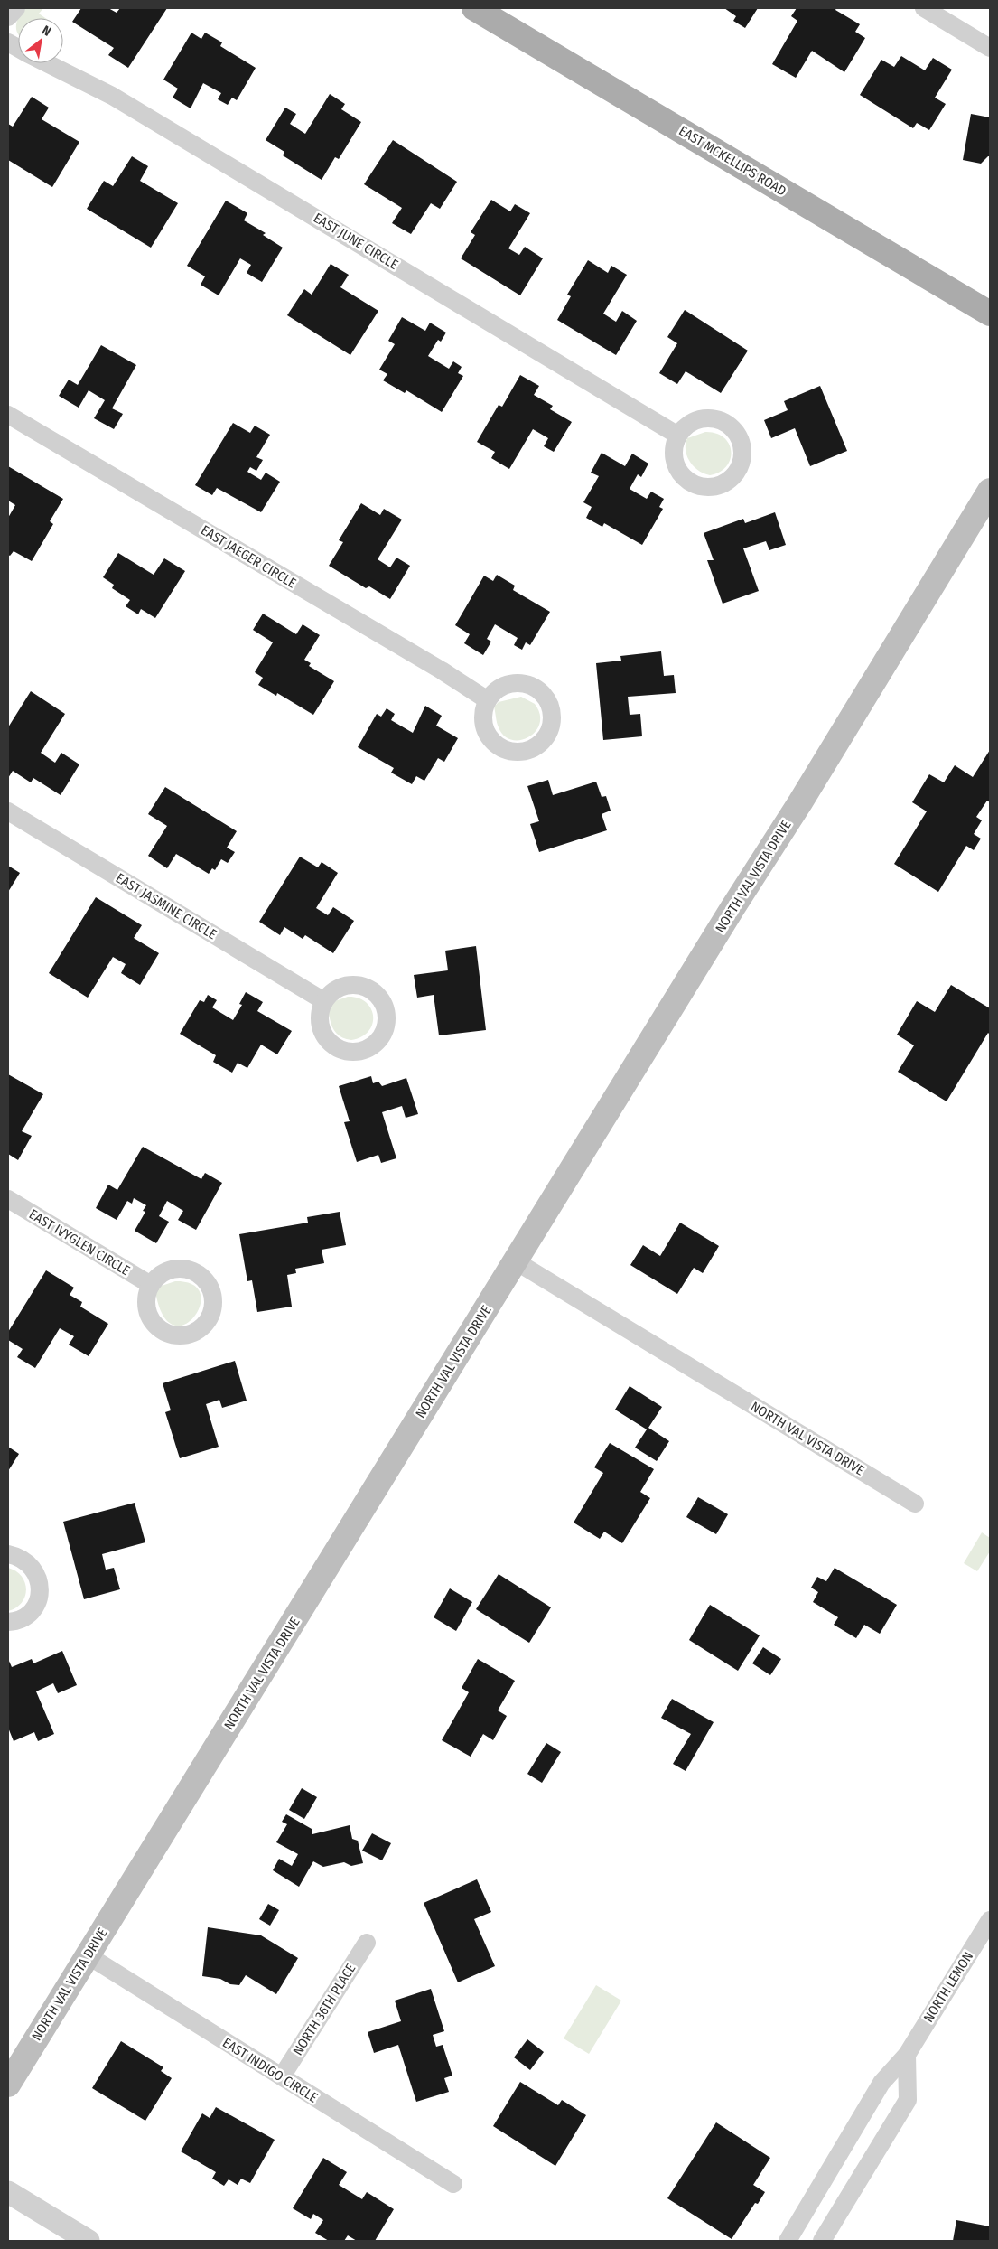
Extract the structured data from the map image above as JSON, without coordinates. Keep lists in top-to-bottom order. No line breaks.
{"streets":{"main road":["EAST MCKELLIPS ROAD","NORTH VAL VISTA DRIVE"],"street":["EAST JUNE CIRCLE","EAST JAEGER CIRCLE","EAST JASMINE CIRCLE","EAST IVYGLEN CIRCLE","NORTH LEMON","NORTH 36TH PLACE","EAST INDIGO CIRCLE"]},"crossings":[["NORTH VAL VISTA DRIVE","EAST INDIGO CIRCLE"],["NORTH 36TH PLACE","EAST INDIGO CIRCLE"]],"north":"top right"}
